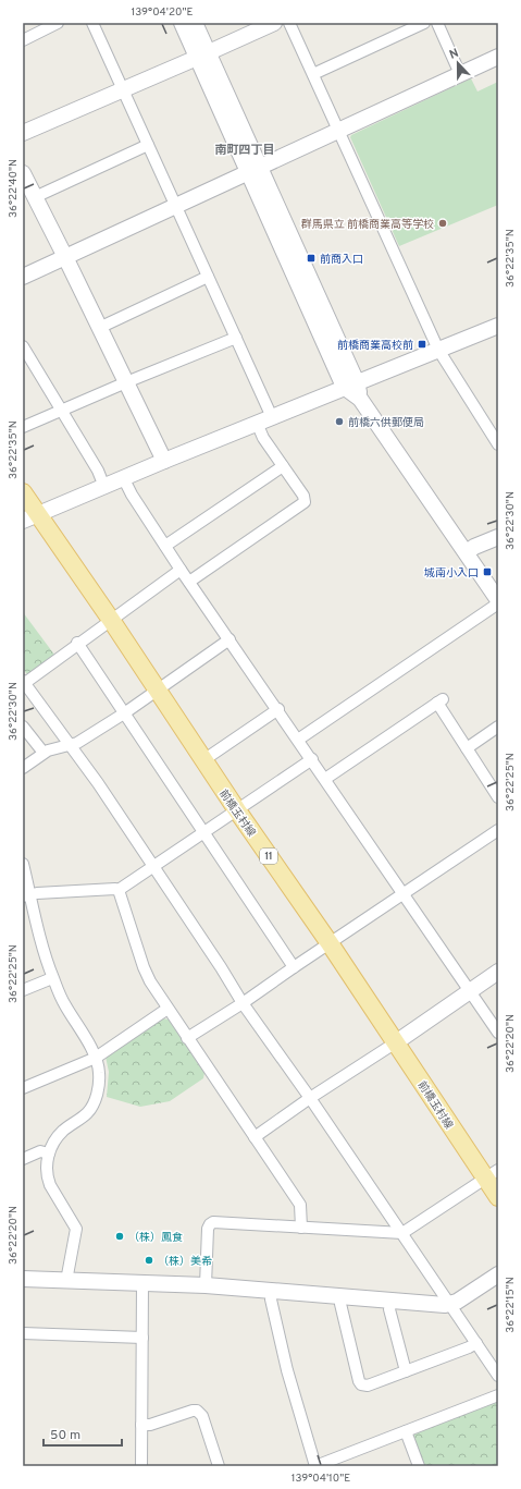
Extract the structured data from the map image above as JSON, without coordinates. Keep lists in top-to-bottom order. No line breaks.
{"streets":{"main road":["前橋玉村線","11"]},"districts":["南町四丁目"],"places":{"other":["群馬県立 前橋商業高等学校","前橋六供郵便局","（株）鳳食","（株）美希"],"transit":["前商入口","前橋商業高校前","城南小入口"]},"scale_bar":"50 m","north":"top","coordinates":["139°04'20\"E","36°22'40\"N","36°22'35\"N","36°22'30\"N","36°22'25\"N","36°22'20\"N","36°22'15\"N","139°04'10\"E"]}
